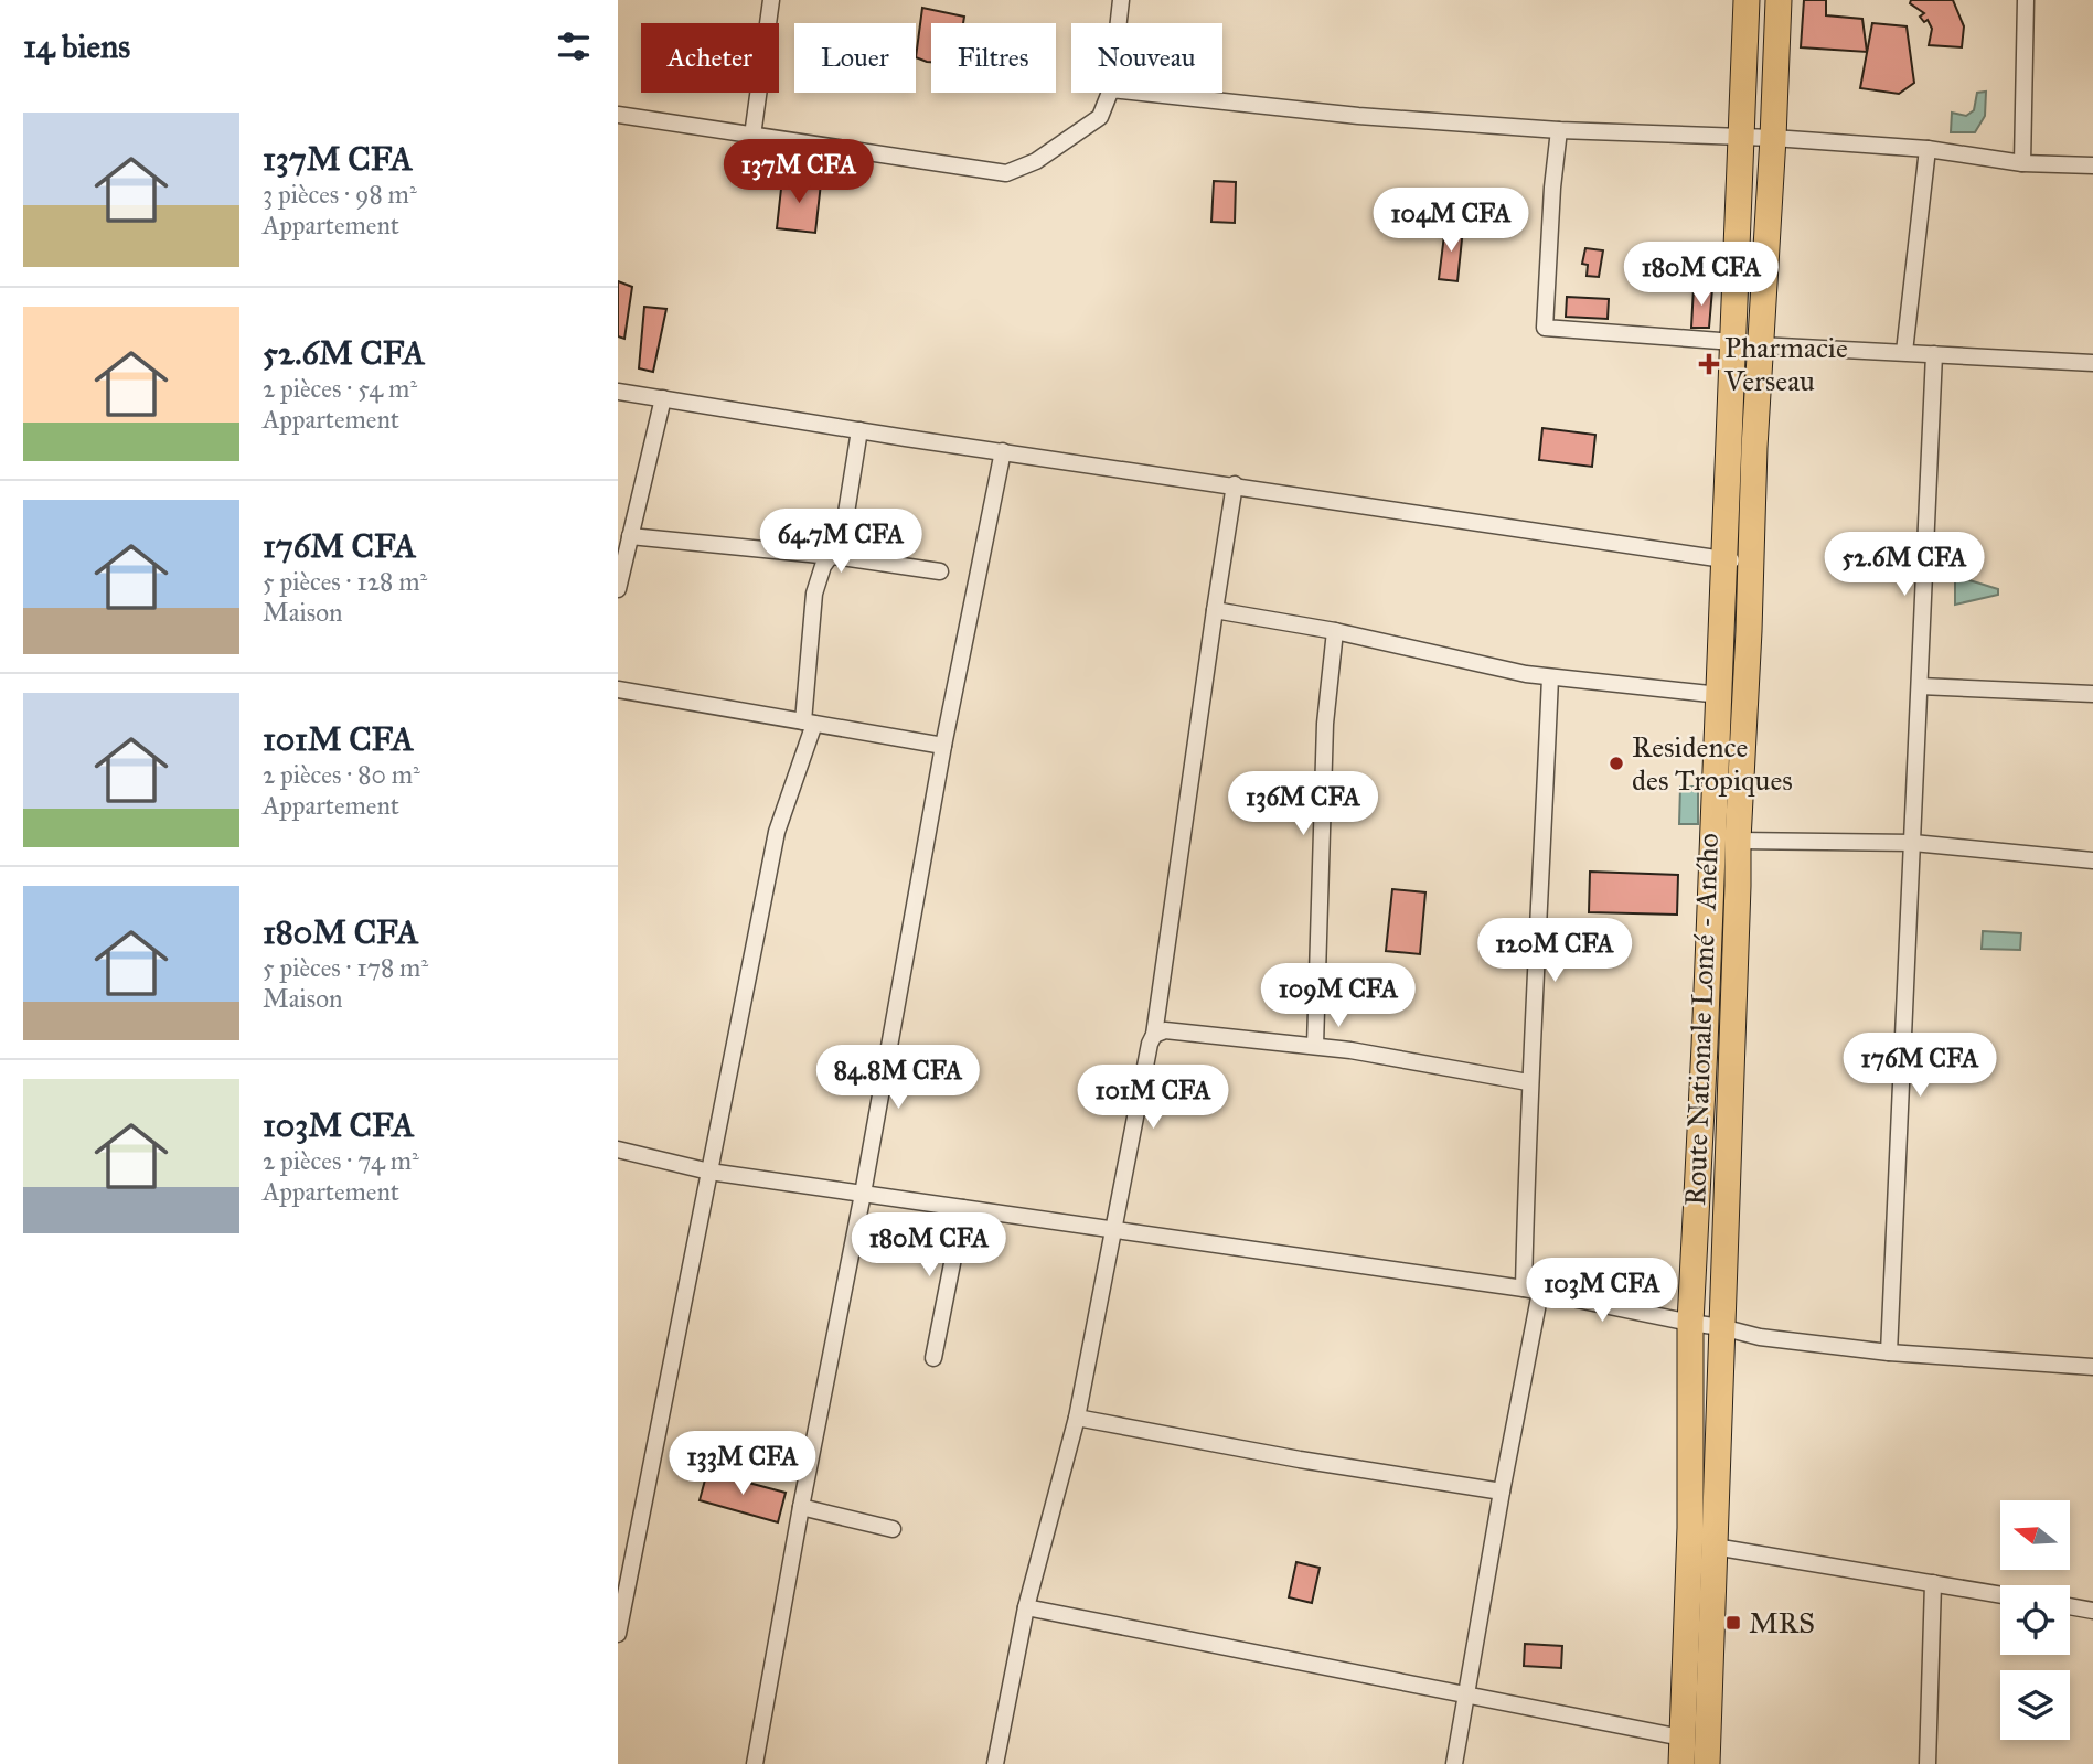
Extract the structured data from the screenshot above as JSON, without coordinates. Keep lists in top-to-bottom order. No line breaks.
{"streets":{"highway":["Route Nationale Lomé - Aného"]},"places":{"health":["Pharmacie Verseau"],"other":["Residence des Tropiques"],"transit":["MRS"]},"north":"left","page":{"heading":"14 biens","chip":["Acheter","Louer","Filtres","Nouveau"],"list":[{"name":"137M CFA","note":"3 pièces · 98 m² · Appartement"},{"name":"52.6M CFA","note":"2 pièces · 54 m² · Appartement"},{"name":"176M CFA","note":"5 pièces · 128 m² · Maison"},{"name":"101M CFA","note":"2 pièces · 80 m² · Appartement"},{"name":"180M CFA","note":"5 pièces · 178 m² · Maison"},{"name":"103M CFA","note":"2 pièces · 74 m² · Appartement"}],"price":["137M CFA","104M CFA","180M CFA","64.7M CFA","52.6M CFA","136M CFA","120M CFA","109M CFA","176M CFA","84.8M CFA","101M CFA","180M CFA","103M CFA","133M CFA"]}}
